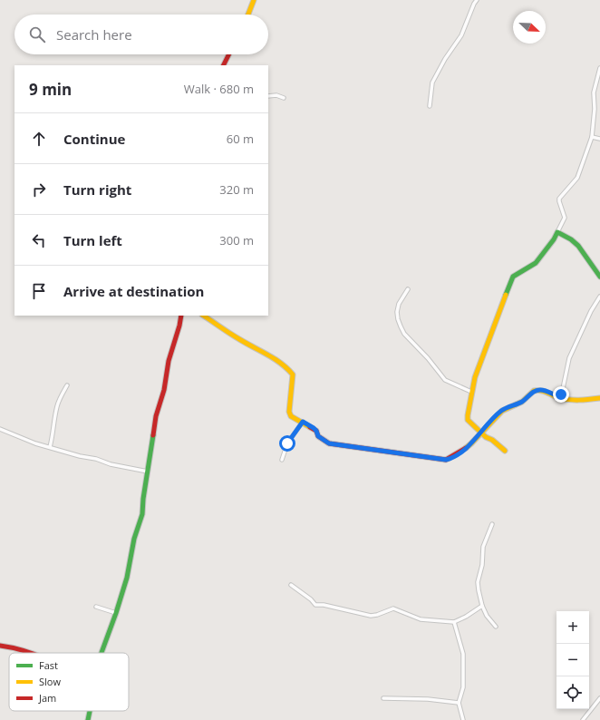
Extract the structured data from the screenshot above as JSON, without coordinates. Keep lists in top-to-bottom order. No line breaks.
{"legend":["Fast","Slow","Jam"],"north":"bottom right","page":{"search":"Search here","heading":["9 min","Walk · 680 m"],"list":[["Continue","60 m"],["Turn right","320 m"],["Turn left","300 m"],"Arrive at destination"],"map_buttons":["+","−"]}}
